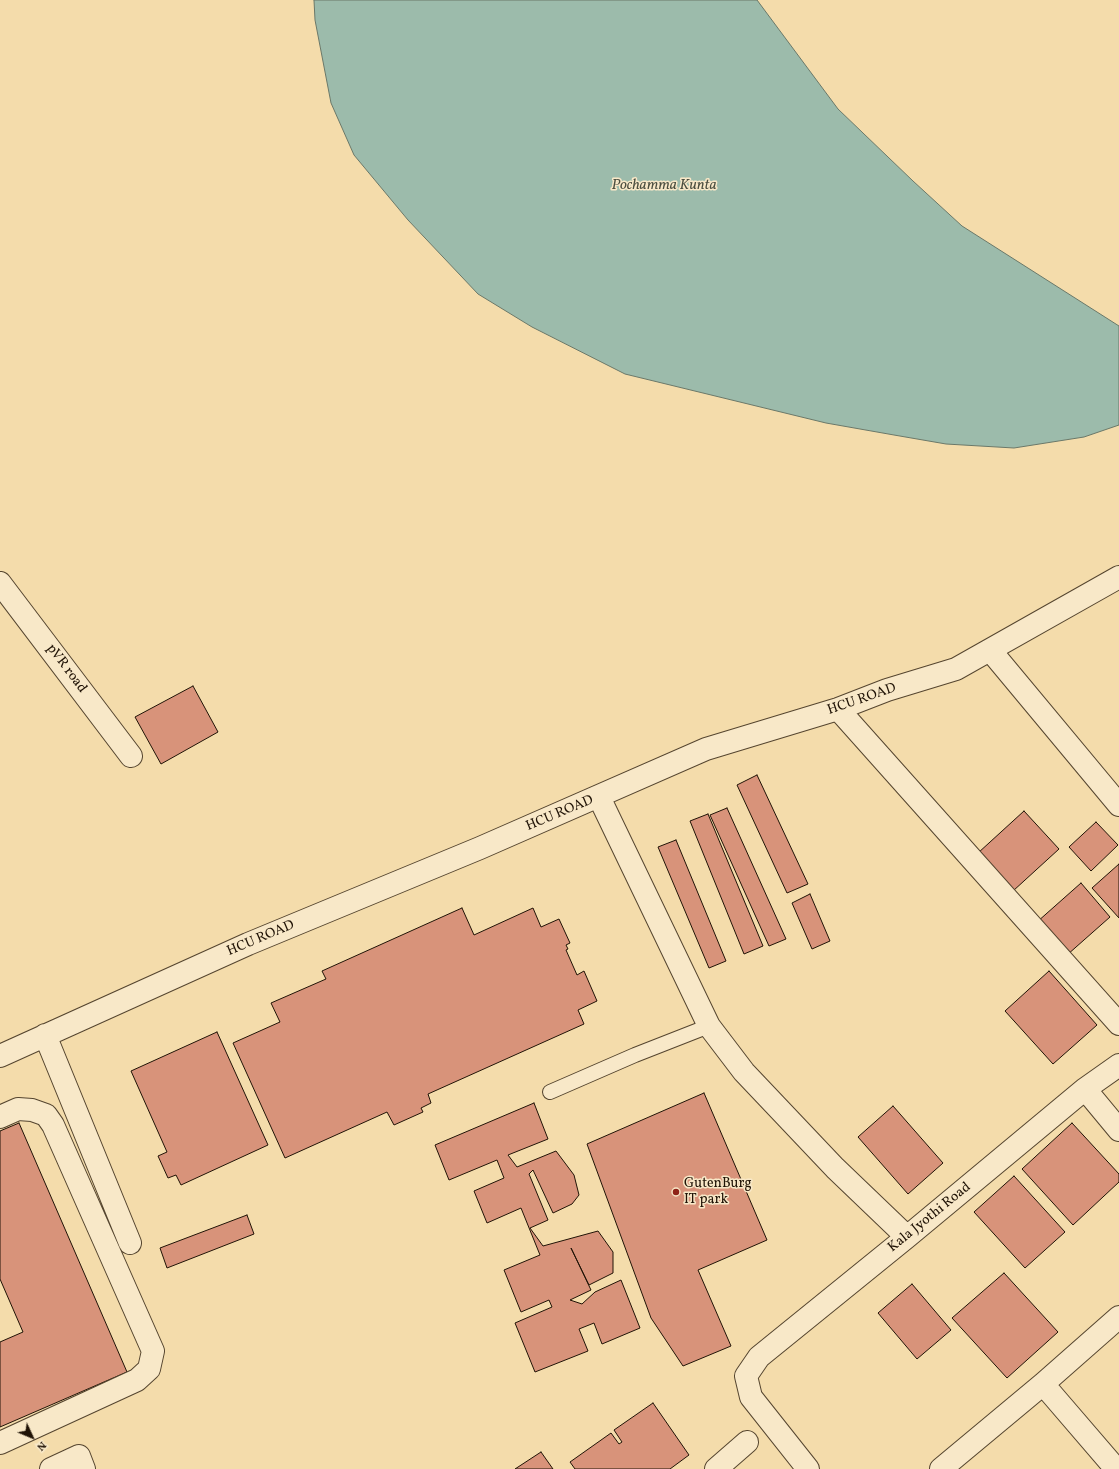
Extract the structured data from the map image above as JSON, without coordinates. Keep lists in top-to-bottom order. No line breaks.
{"streets":{"street":["pVR road","HCU ROAD","Kala Jyothi Road"]},"water":["Pochamma Kunta"],"places":["GutenBurg IT park"],"north":"bottom right"}
